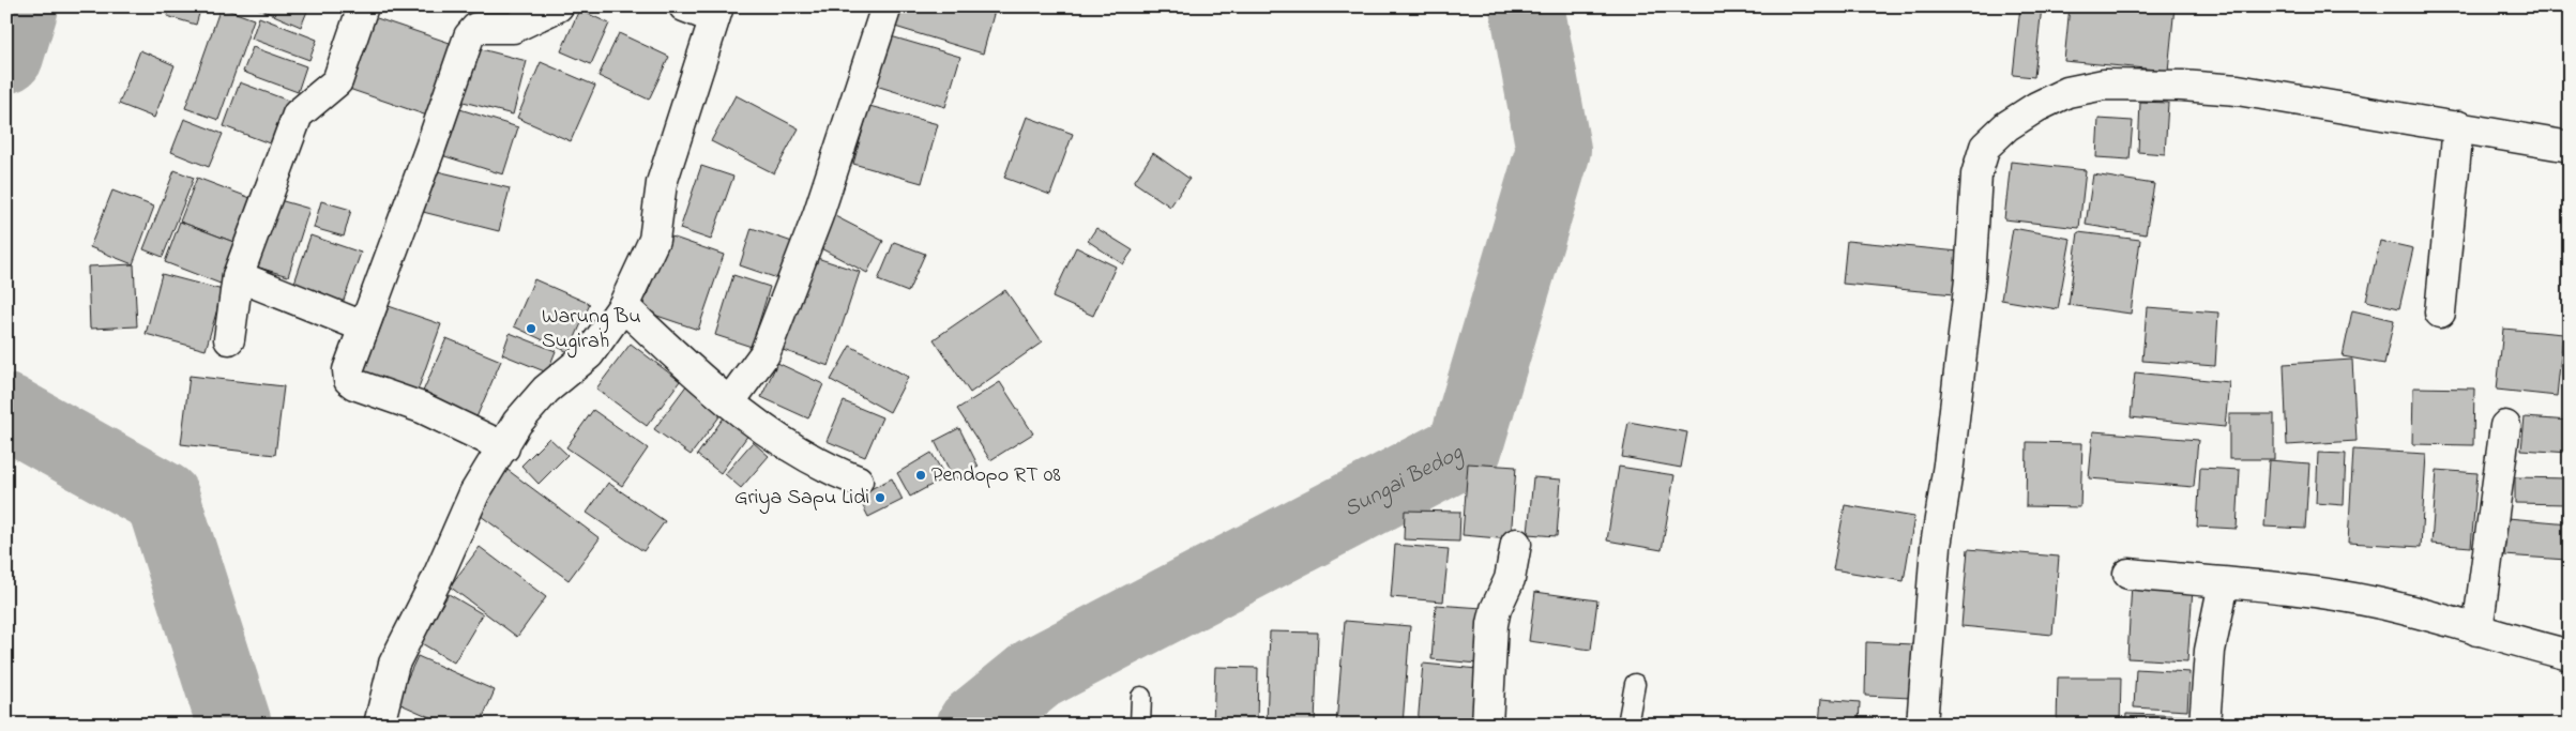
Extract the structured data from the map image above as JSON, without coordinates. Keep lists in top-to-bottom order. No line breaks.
{"water":["Sungai Bedog"],"places":["Warung Bu Sugirah","Pendopo RT 08","Griya Sapu Lidi"]}
